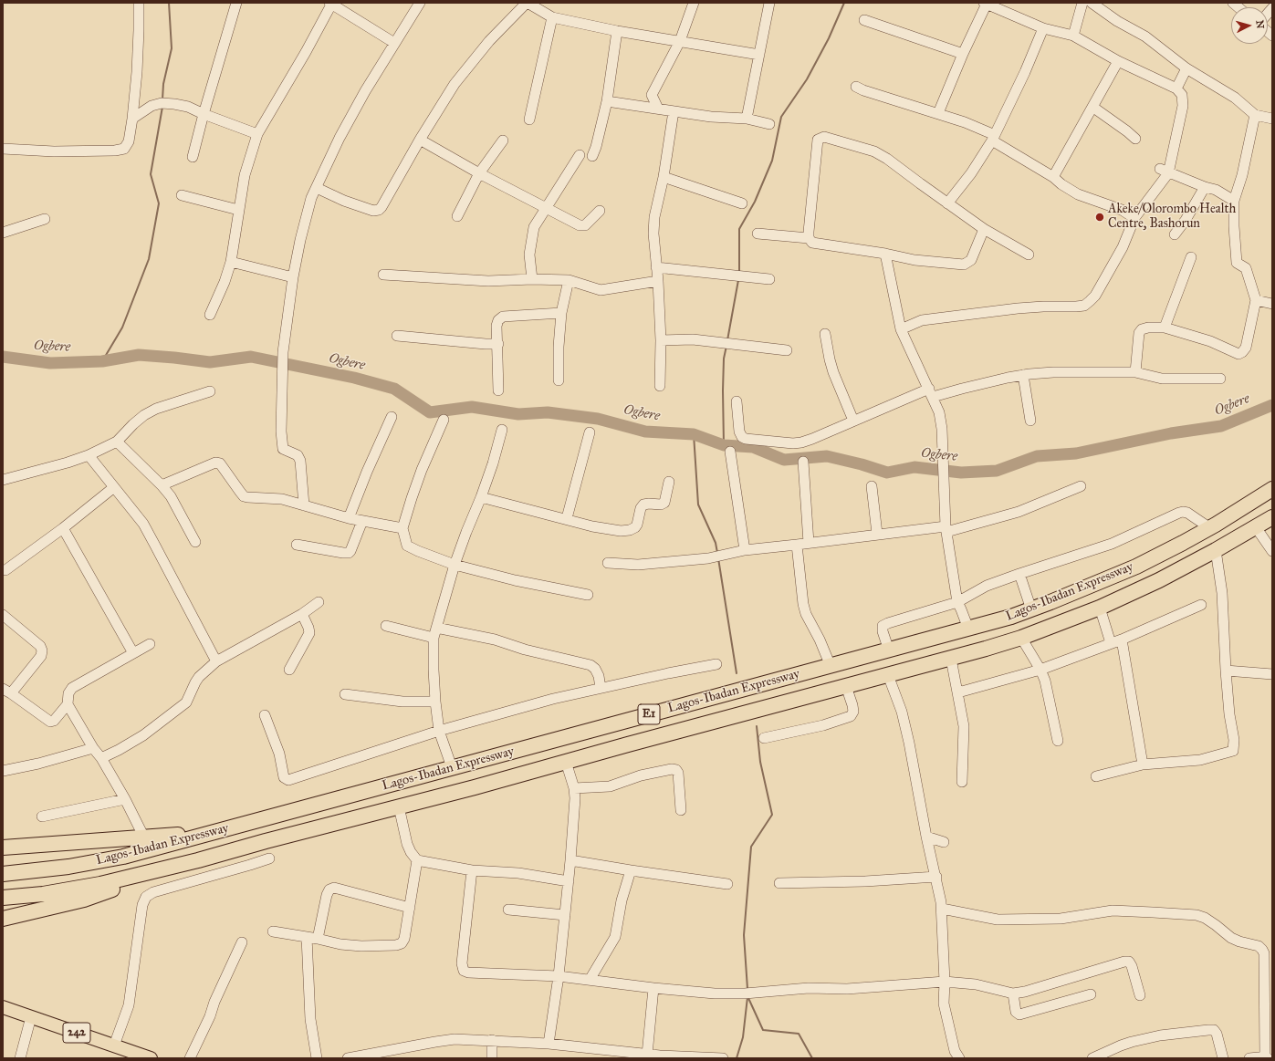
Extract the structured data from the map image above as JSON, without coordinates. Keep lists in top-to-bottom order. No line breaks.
{"streets":{"highway":["Lagos-Ibadan Expressway","E1"],"main road":["242"]},"water":["Ogbere"],"places":["Akeke/Olorombo Health Centre, Bashorun"],"north":"right"}
